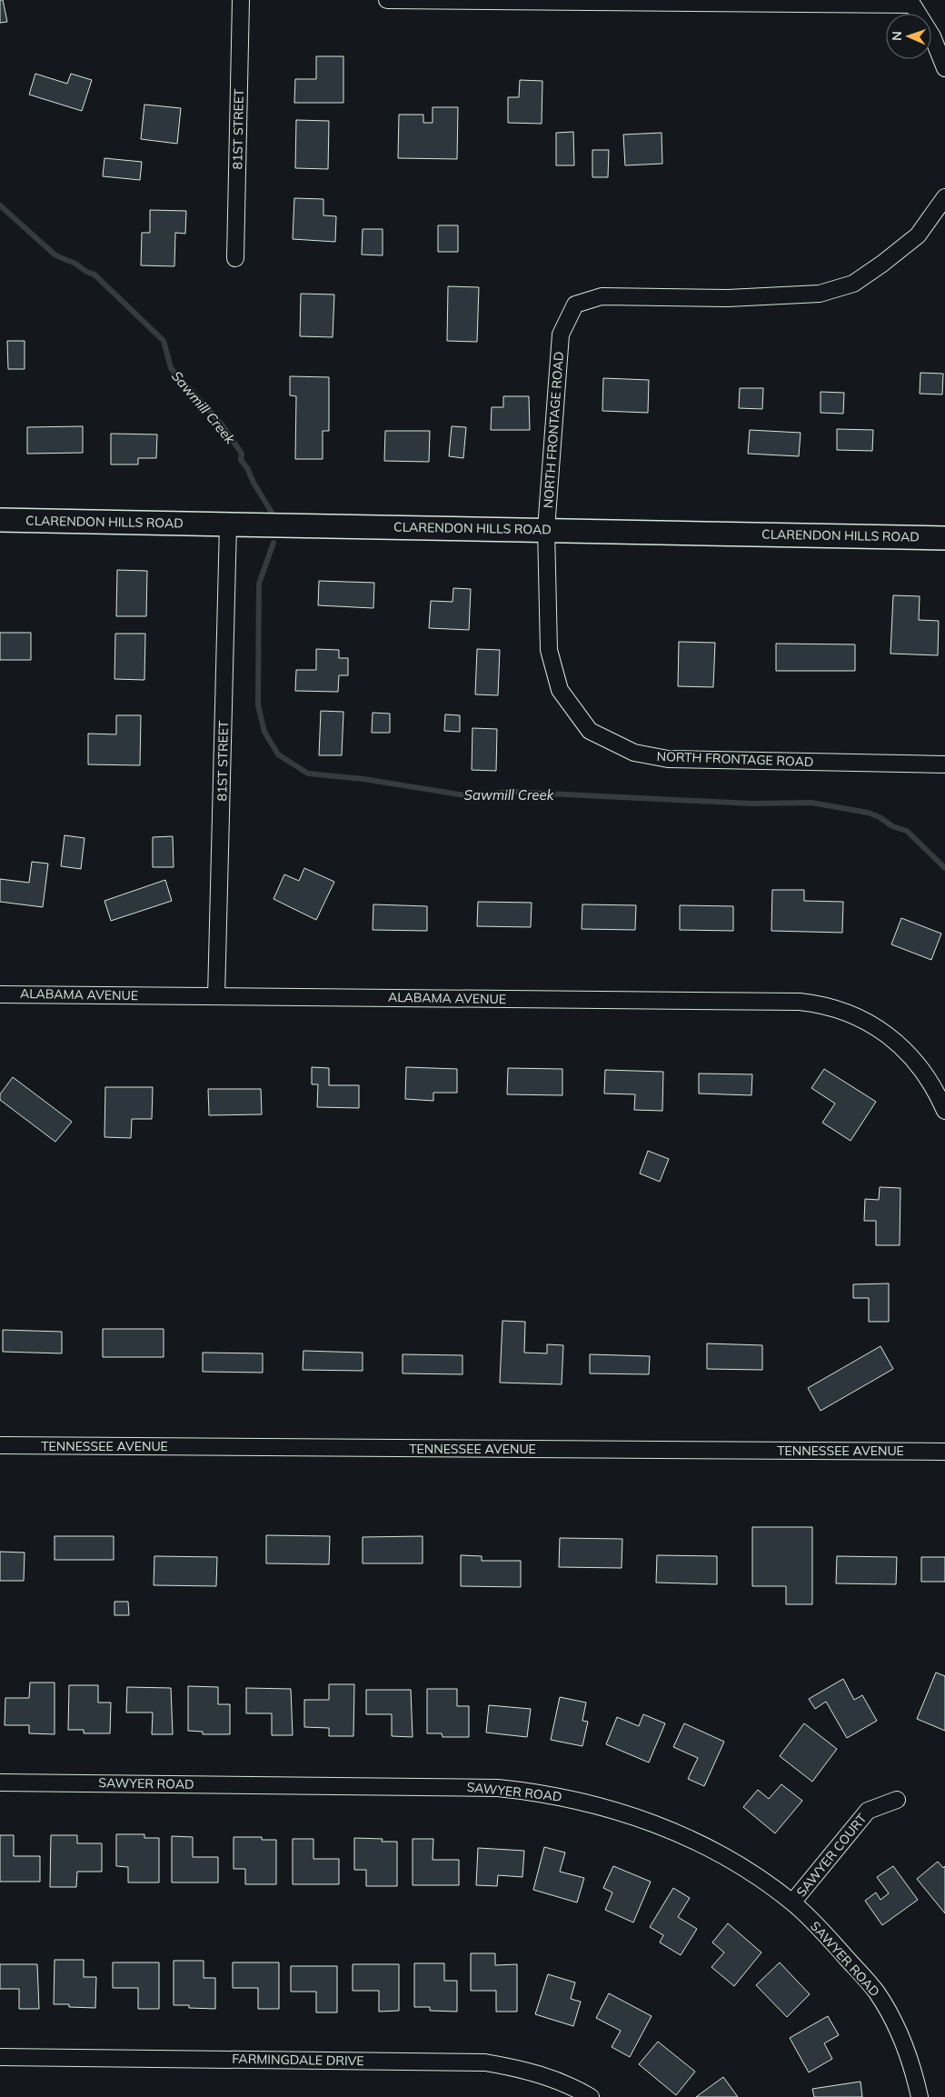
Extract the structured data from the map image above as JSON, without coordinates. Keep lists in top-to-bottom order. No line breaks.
{"streets":{"street":["81ST STREET","NORTH FRONTAGE ROAD","CLARENDON HILLS ROAD","ALABAMA AVENUE","TENNESSEE AVENUE","SAWYER ROAD","SAWYER COURT","FARMINGDALE DRIVE"]},"crossings":[["81ST STREET","CLARENDON HILLS ROAD"],["81ST STREET","ALABAMA AVENUE"],["NORTH FRONTAGE ROAD","CLARENDON HILLS ROAD"],["SAWYER ROAD","SAWYER COURT"]],"water":["Sawmill Creek"],"north":"left"}
